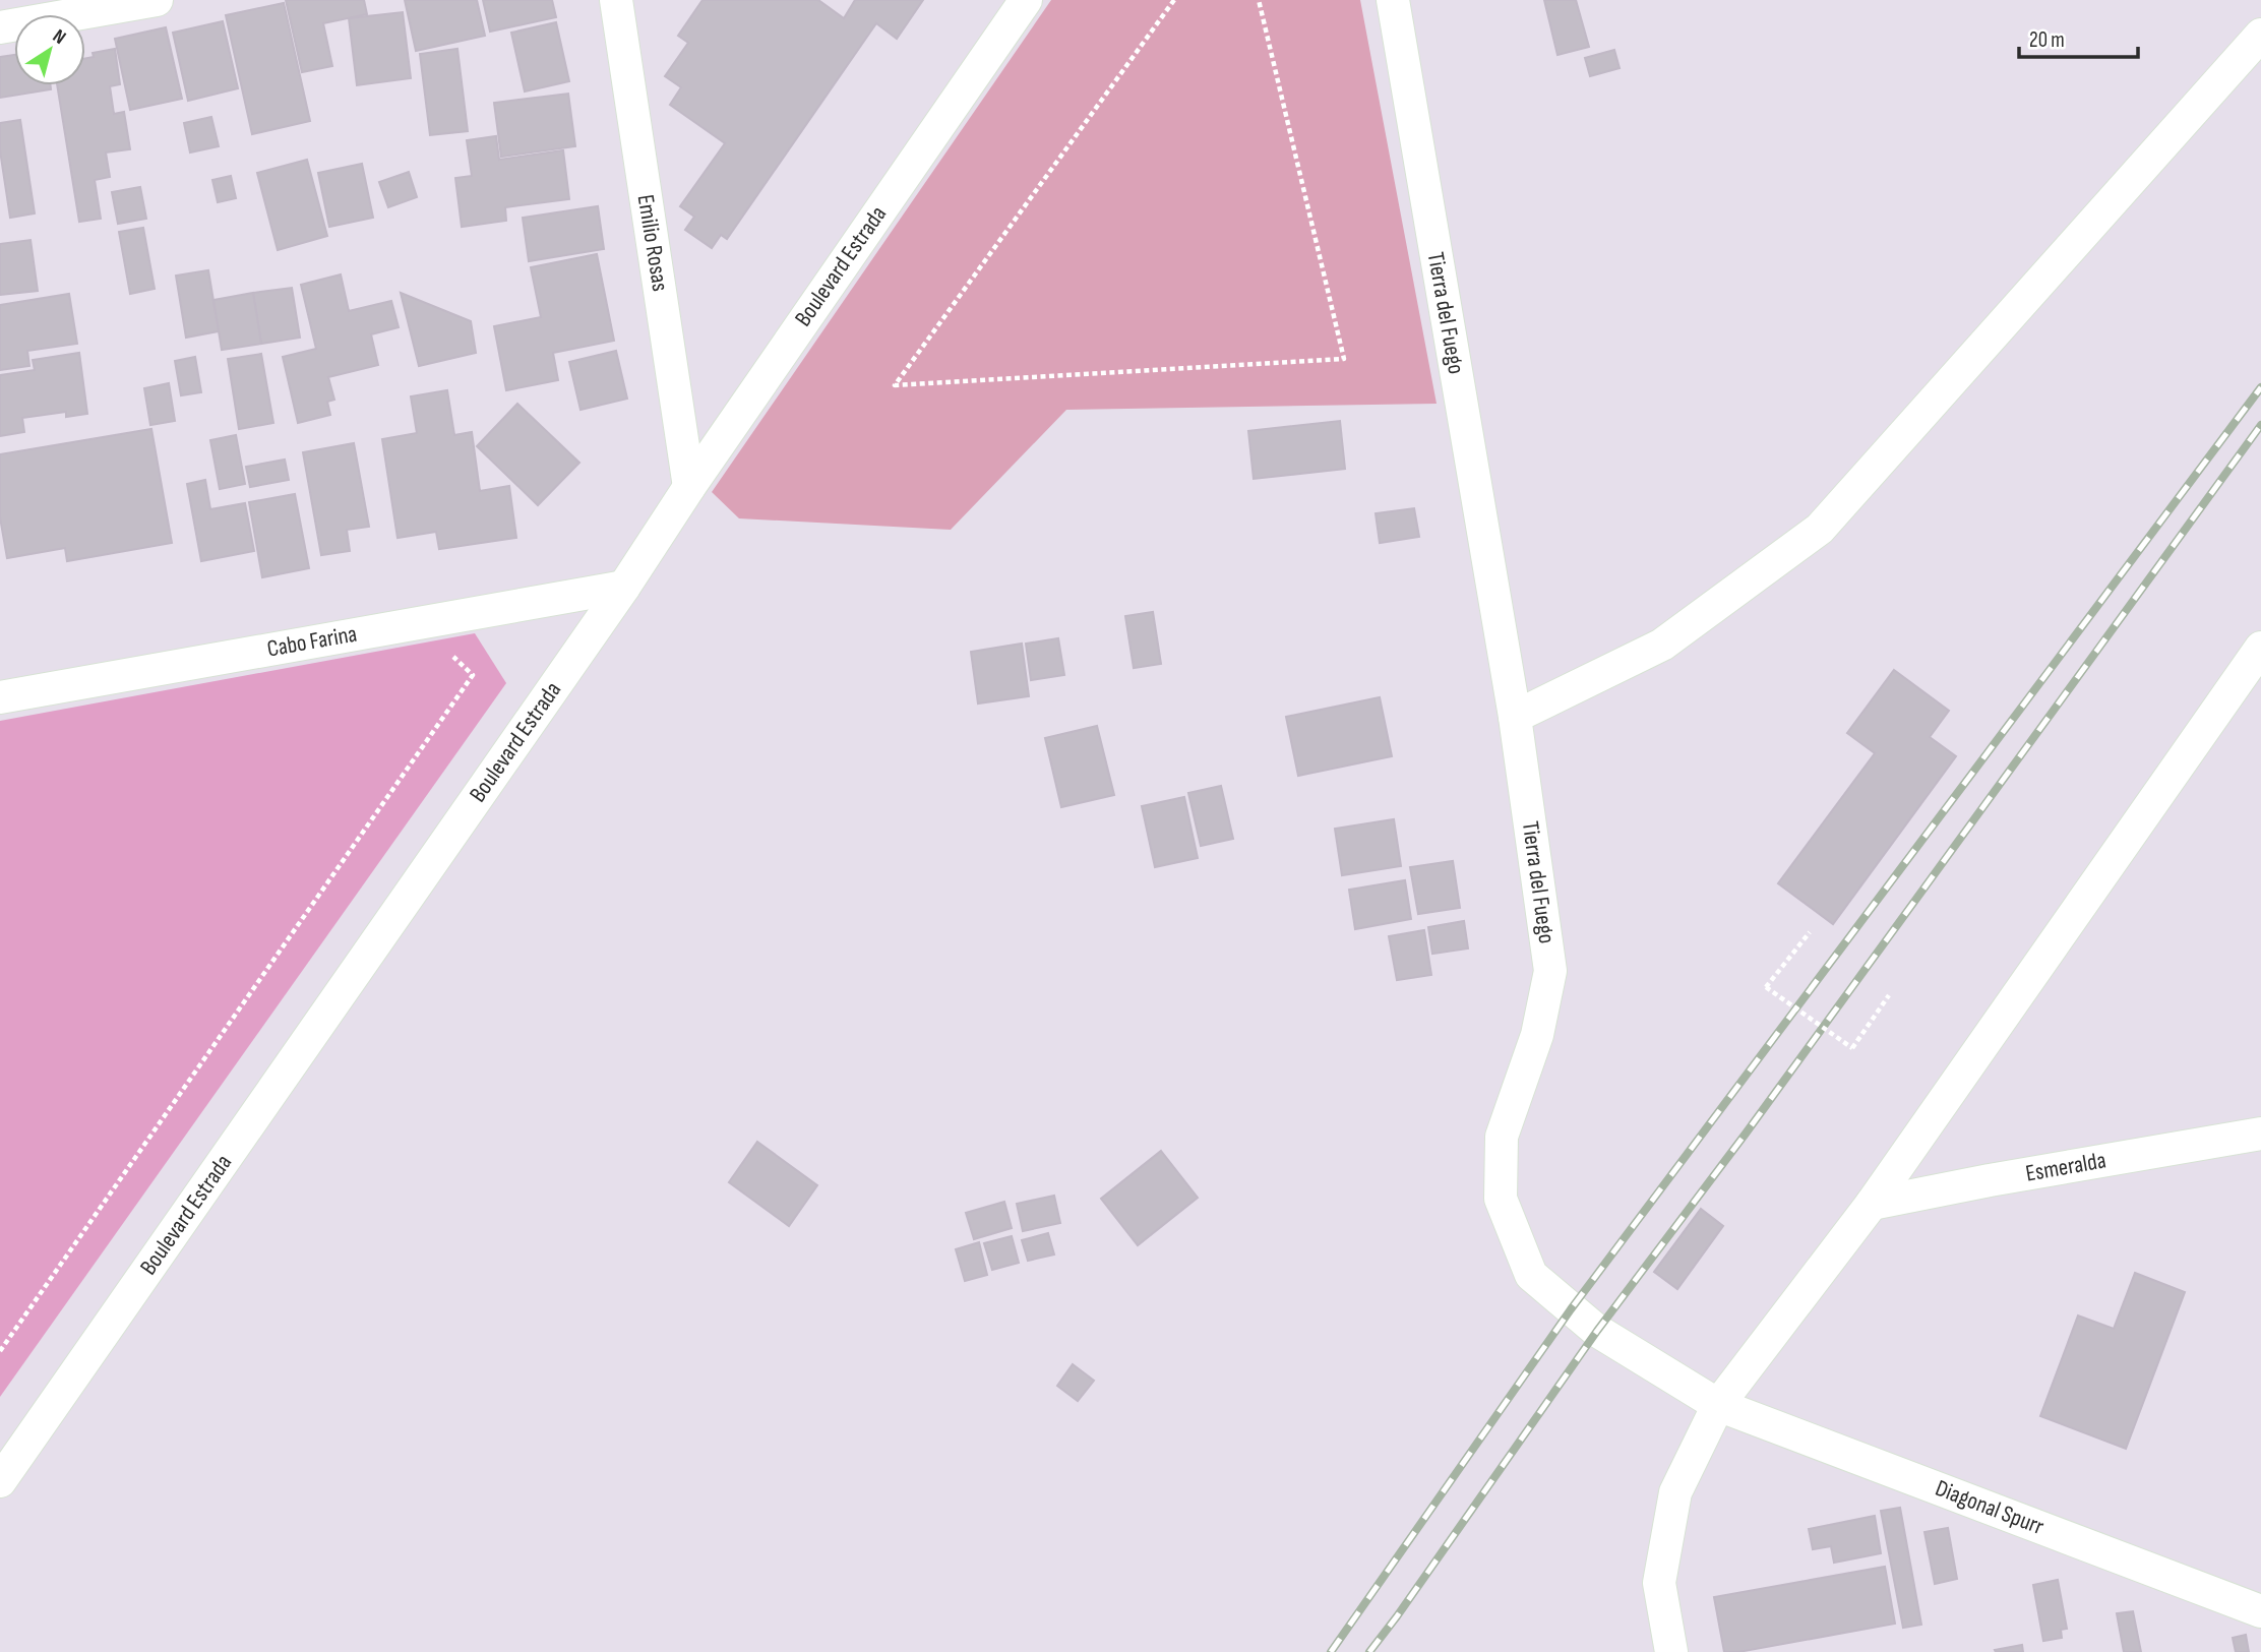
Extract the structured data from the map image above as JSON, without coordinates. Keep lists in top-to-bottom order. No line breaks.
{"streets":{"street":["Emilio Rosas","Boulevard Estrada","Tierra del Fuego","Cabo Farina","Esmeralda","Diagonal Spurr"]},"crossings":[["Emilio Rosas","Boulevard Estrada"],["Boulevard Estrada","Cabo Farina"],["Tierra del Fuego","Diagonal Spurr"]],"scale_bar":"20 m","north":"top right"}
